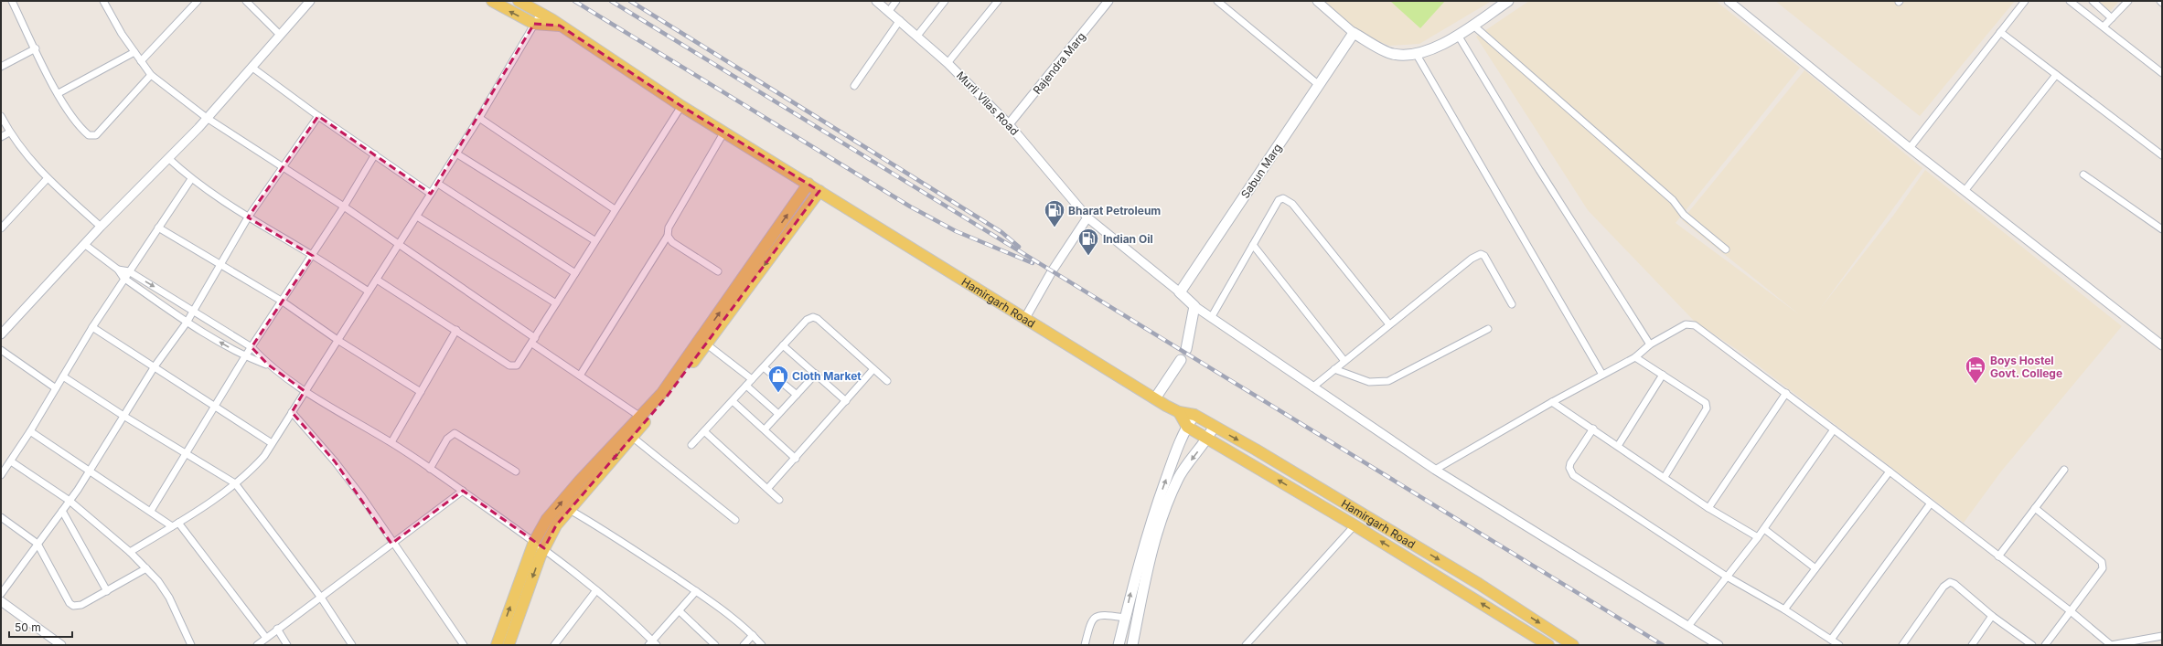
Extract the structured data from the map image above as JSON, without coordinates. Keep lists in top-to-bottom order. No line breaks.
{"streets":{"main road":["Sabun Marg","Hamirgarh Road"],"street":["Rajendra Marg","Murli Vilas Road"]},"crossings":[["Rajendra Marg","Murli Vilas Road"],["Murli Vilas Road","Sabun Marg"]],"places":{"fuel station":["Bharat Petroleum","Indian Oil"],"hotel":["Boys Hostel Govt. College"],"shop":["Cloth Market"]},"scale_bar":"50 m"}
